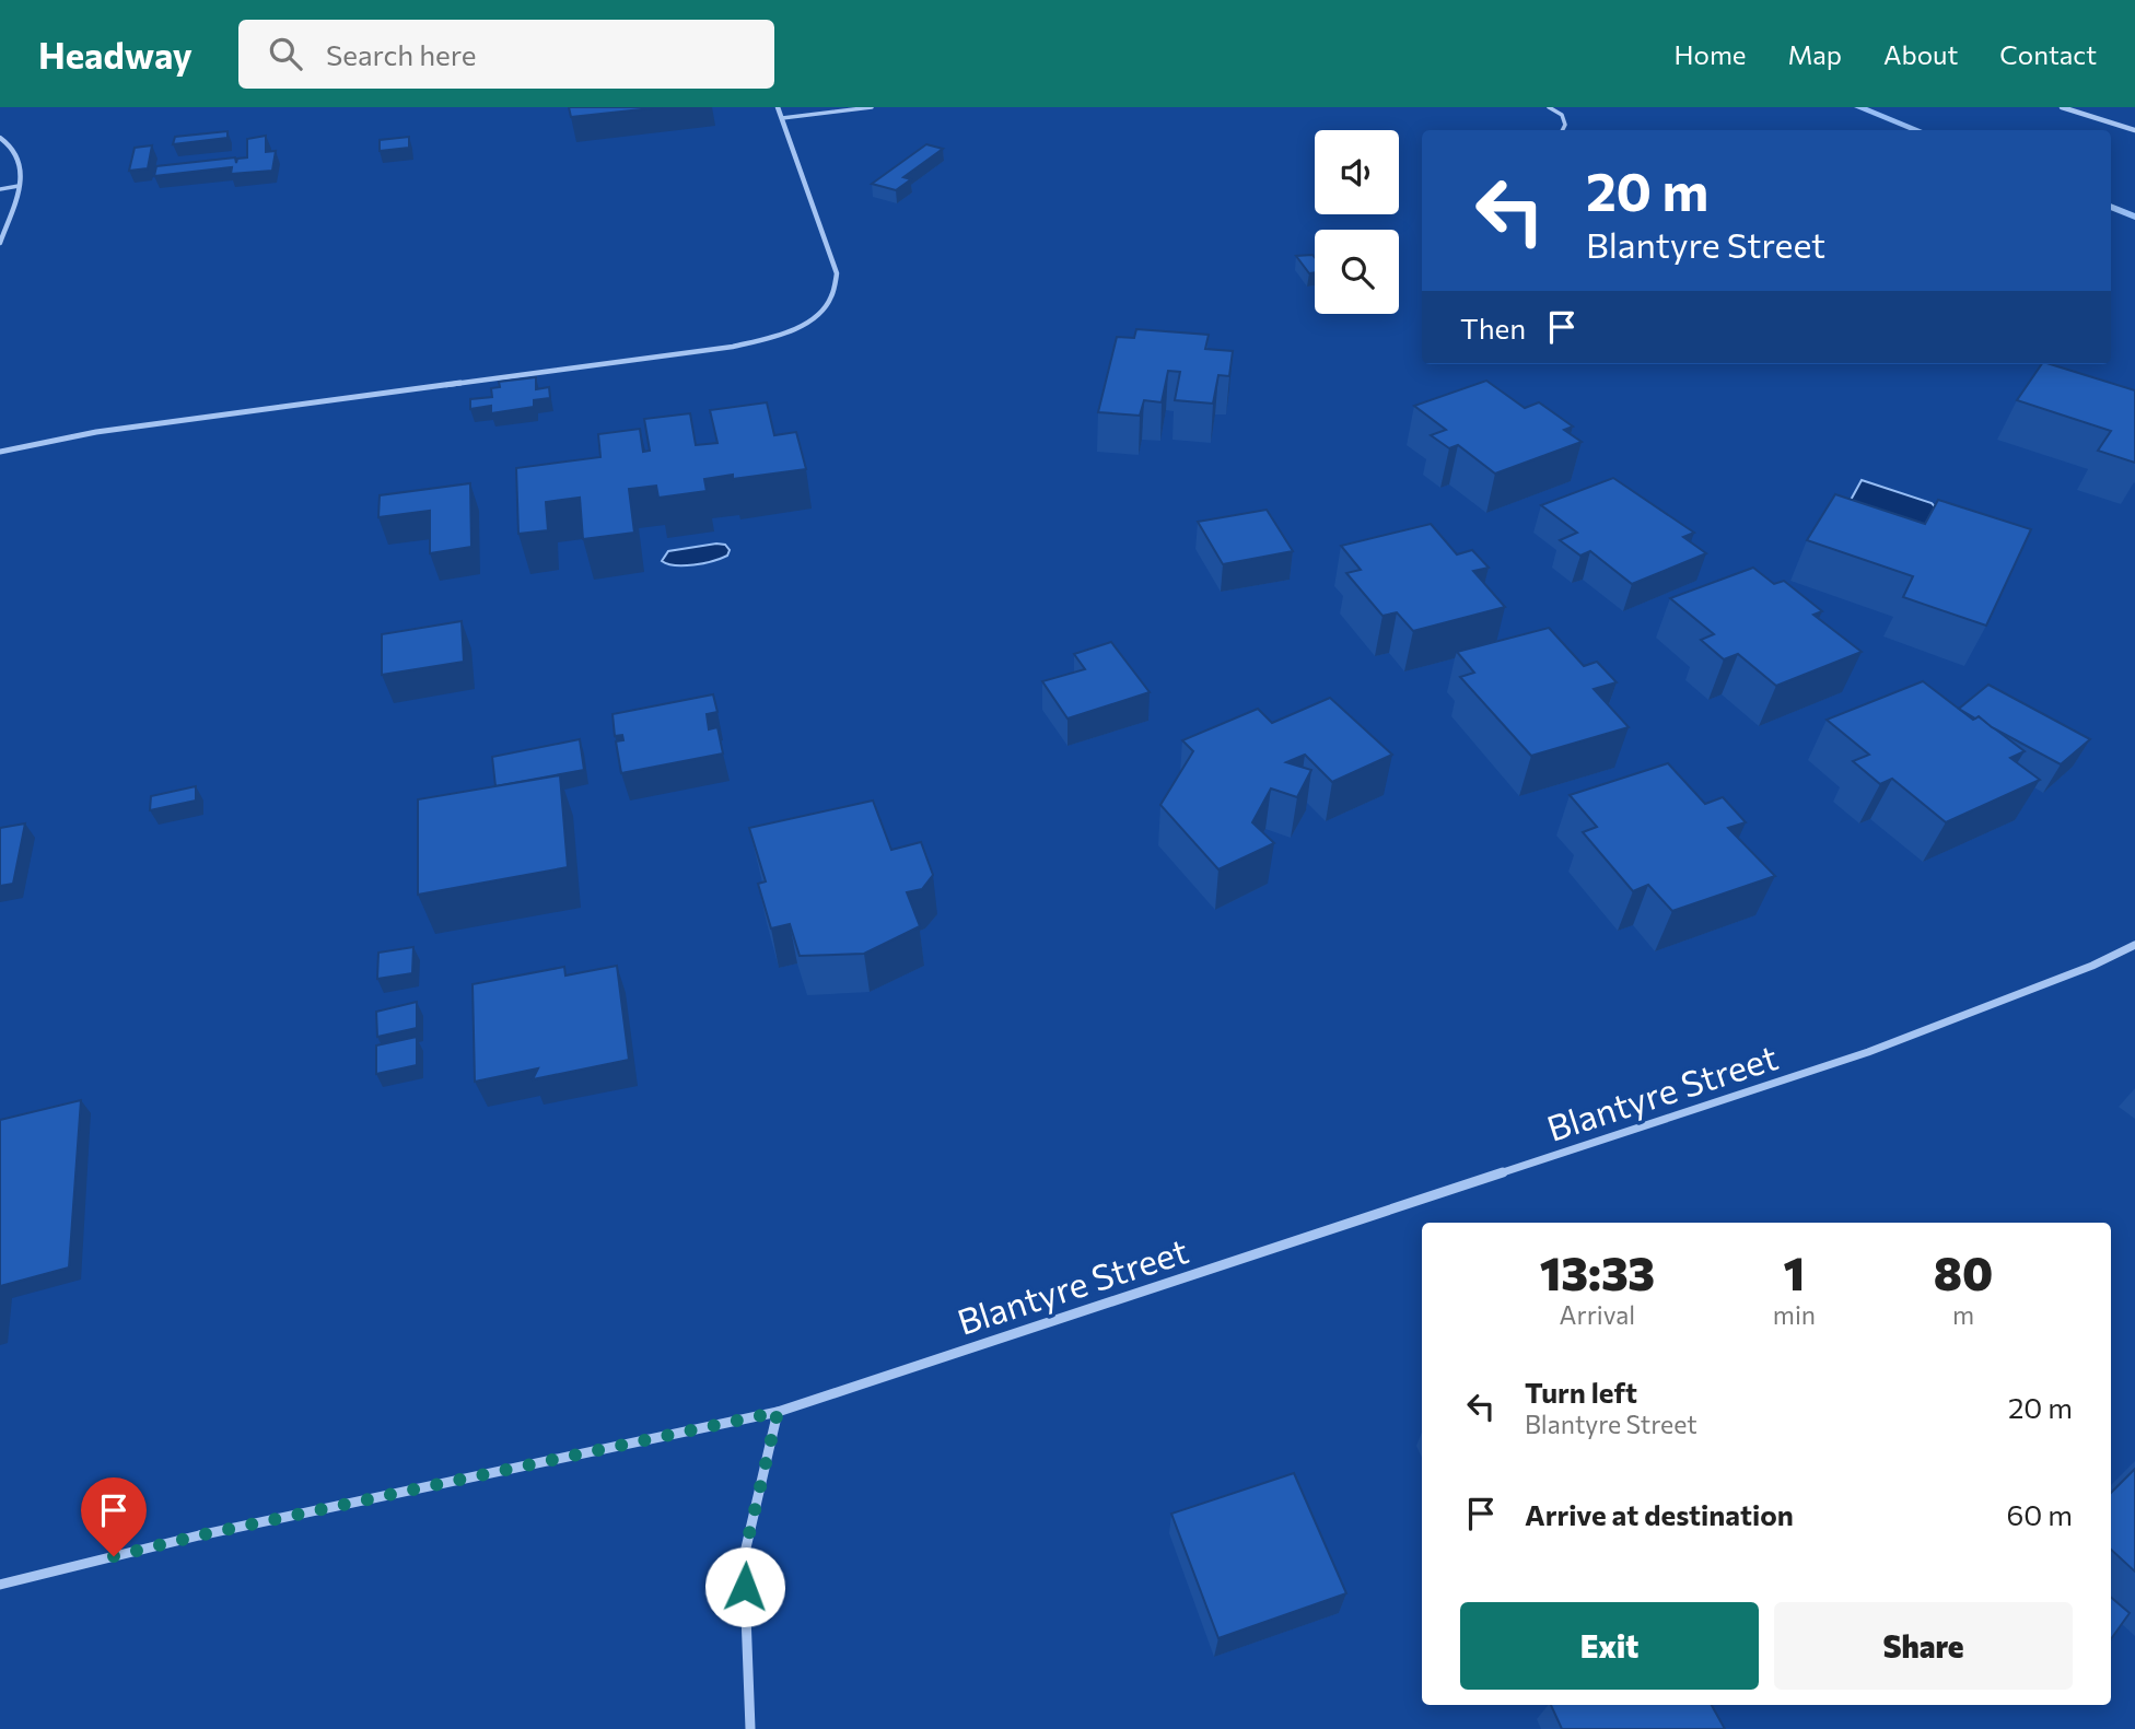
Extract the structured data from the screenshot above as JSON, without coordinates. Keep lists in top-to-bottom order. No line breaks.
{"streets":{"street":["Blantyre Street"]},"page":{"header":"Headway","search":"Search here","nav":["Home","Map","About","Contact"],"turn":["20 m","Blantyre Street"],"then":"Then","eta":["13:33","Arrival","1","min","80","m"],"list":[{"name":"Turn left","note":"Blantyre Street","value":"20 m"},{"name":"Arrive at destination","value":"60 m"}],"buttons":["Exit","Share"]}}
